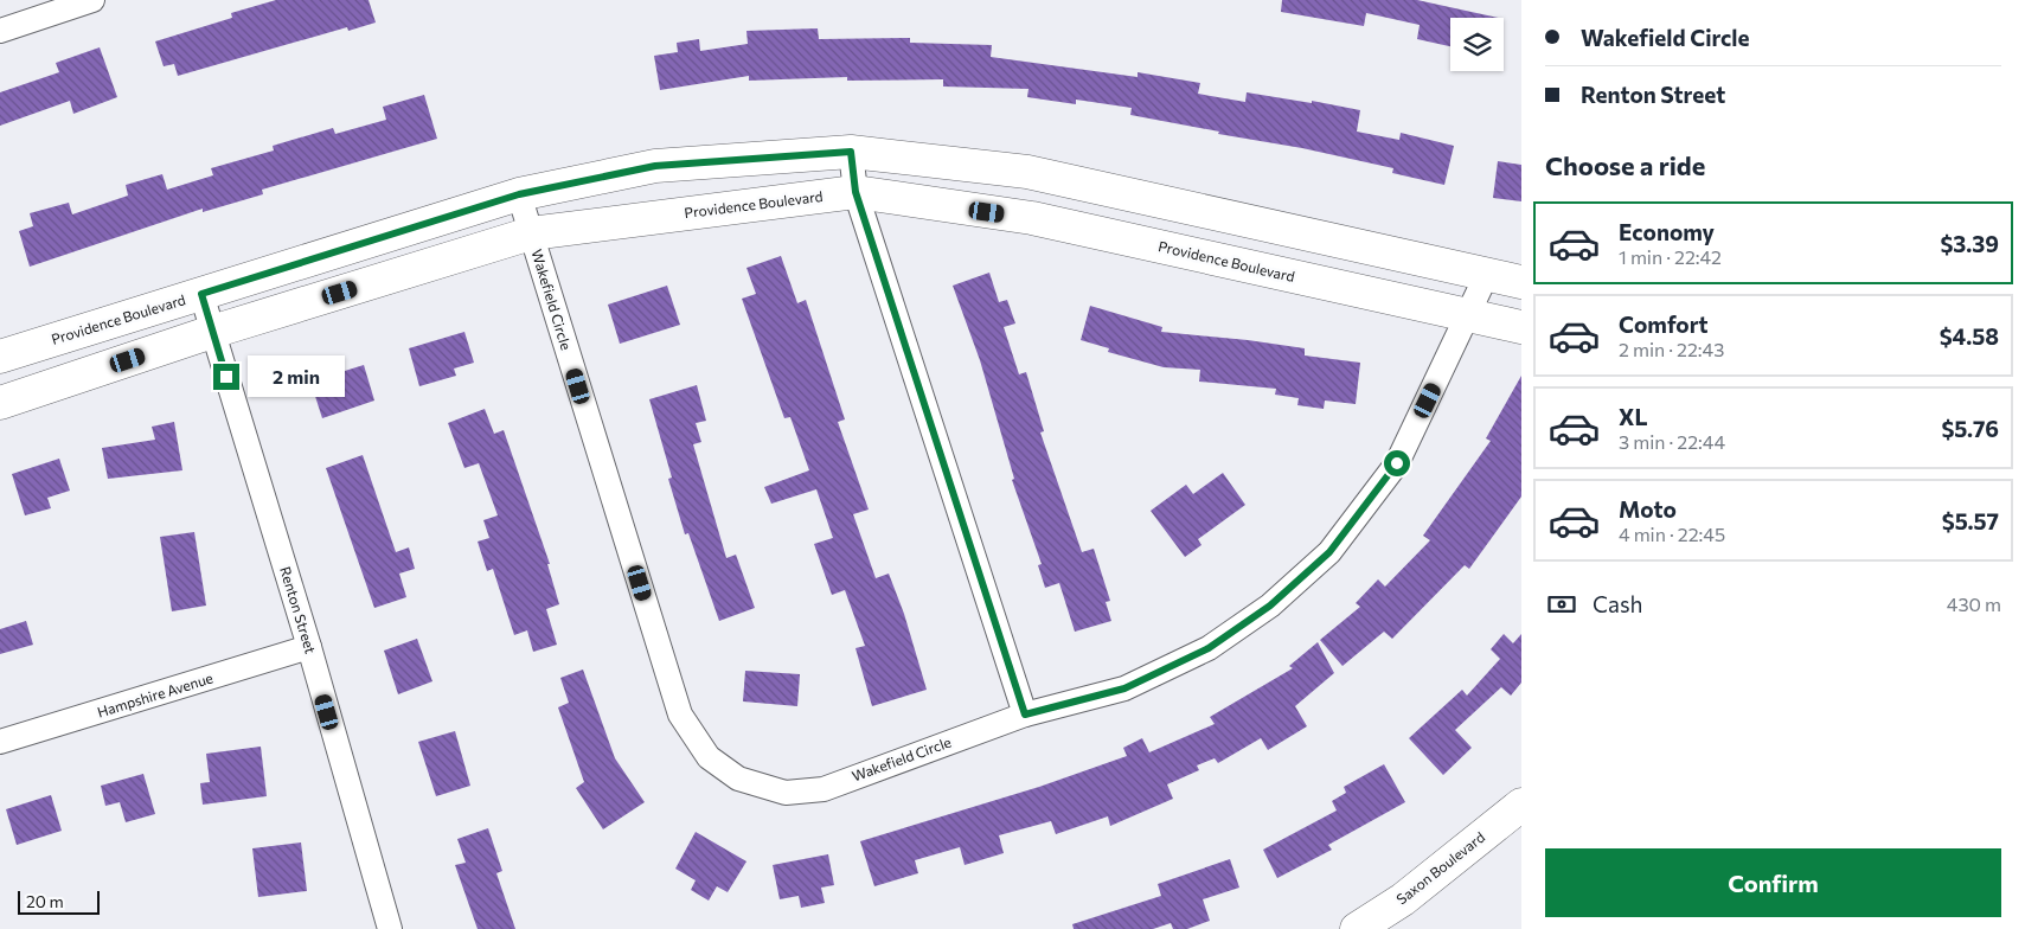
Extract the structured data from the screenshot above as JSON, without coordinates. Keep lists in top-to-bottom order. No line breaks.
{"streets":{"main road":["Providence Boulevard","Saxon Boulevard"],"street":["Wakefield Circle","Renton Street","Hampshire Avenue"]},"crossings":[["Providence Boulevard","Wakefield Circle"],["Providence Boulevard","Renton Street"],["Renton Street","Hampshire Avenue"]],"scale_bar":"20 m","page":{"banner":["Wakefield Circle","Renton Street"],"heading":"Choose a ride","list":[{"name":"Economy","note":"1 min · 22:42","value":"$3.39"},{"name":"Comfort","note":"2 min · 22:43","value":"$4.58"},{"name":"XL","note":"3 min · 22:44","value":"$5.76"},{"name":"Moto","note":"4 min · 22:45","value":"$5.57"}],"bubble":"2 min","pay":["Cash","430 m"],"buttons":"Confirm","scale":"20 m"}}
